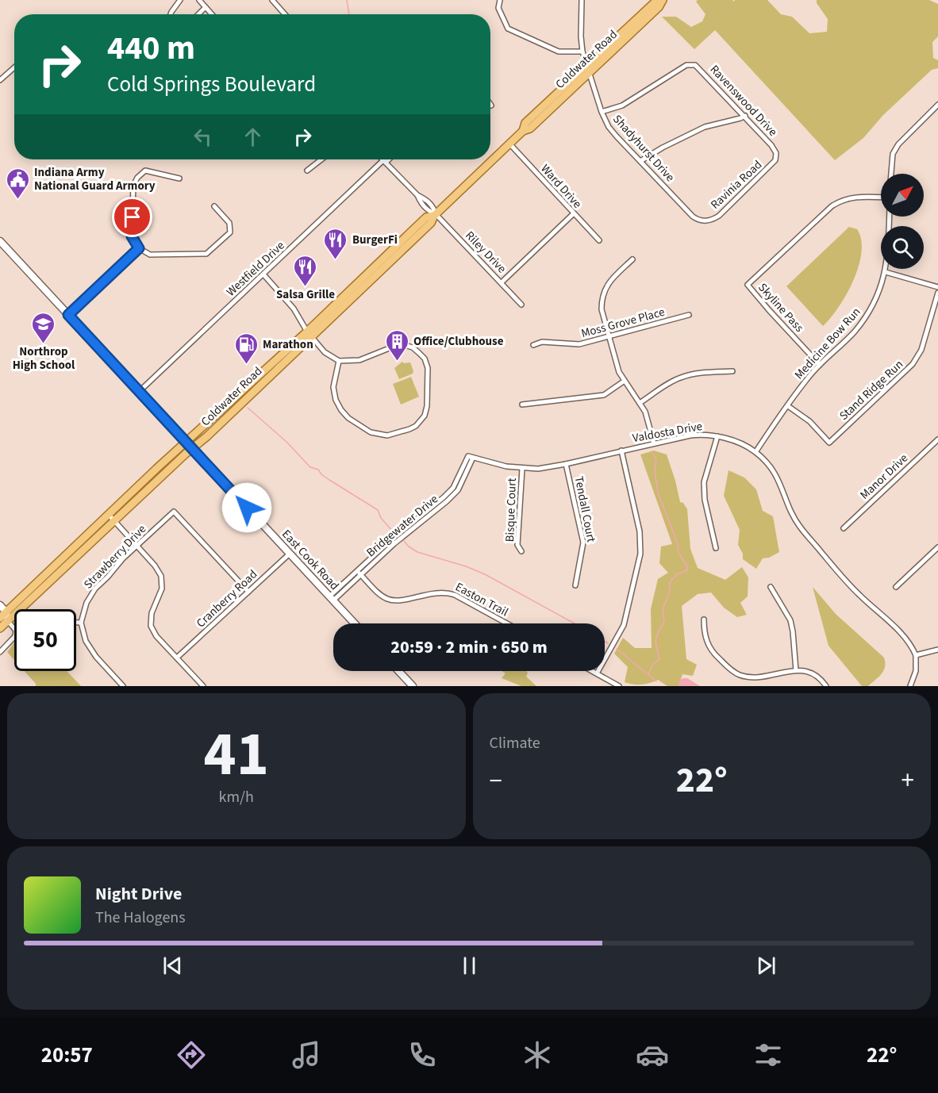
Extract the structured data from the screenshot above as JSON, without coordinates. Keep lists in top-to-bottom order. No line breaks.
{"streets":{"main road":["Coldwater Road","East Cook Road"],"street":["Ravenswood Drive","Shadyhurst Drive","Ravinia Road","Ward Drive","Riley Drive","Westfield Drive","Skyline Pass","Moss Grove Place","Medicine Bow Run","Stand Ridge Run","Valdosta Drive","Manor Drive","Tendall Court","Bisque Court","Bridgewater Drive","Strawberry Drive","Cranberry Road","Easton Trail"]},"crossings":[["Coldwater Road","Shadyhurst Drive"],["Coldwater Road","Ward Drive"],["Coldwater Road","Riley Drive"],["Coldwater Road","East Cook Road"],["Ravenswood Drive","Shadyhurst Drive"],["Ravenswood Drive","Ravinia Road"],["Shadyhurst Drive","Ravinia Road"],["Riley Drive","Westfield Drive"],["Westfield Drive","East Cook Road"],["Skyline Pass","Medicine Bow Run"],["Medicine Bow Run","Stand Ridge Run"],["Medicine Bow Run","Valdosta Drive"],["Valdosta Drive","Tendall Court"],["Valdosta Drive","Bisque Court"],["Valdosta Drive","Bridgewater Drive"],["Bridgewater Drive","East Cook Road"],["Bridgewater Drive","Easton Trail"],["Strawberry Drive","Cranberry Road"],["East Cook Road","Cranberry Road"]],"places":{"public building":["Indiana Army National Guard Armory"],"restaurant":["BurgerFi","Salsa Grille"],"school or university":["Northrop High School"],"building":["Office/Clubhouse"],"fuel station":["Marathon"]},"north":"top right","page":{"turn":["440 m","Cold Springs Boulevard"],"limit":"50","trip":"20:59 · 2 min · 650 m","tile":[["41","km/h"],"Climate"],"heat":["−","22°","+"],"song":["Night Drive","The Halogens"],"tabs":["20:57","22°"]}}
